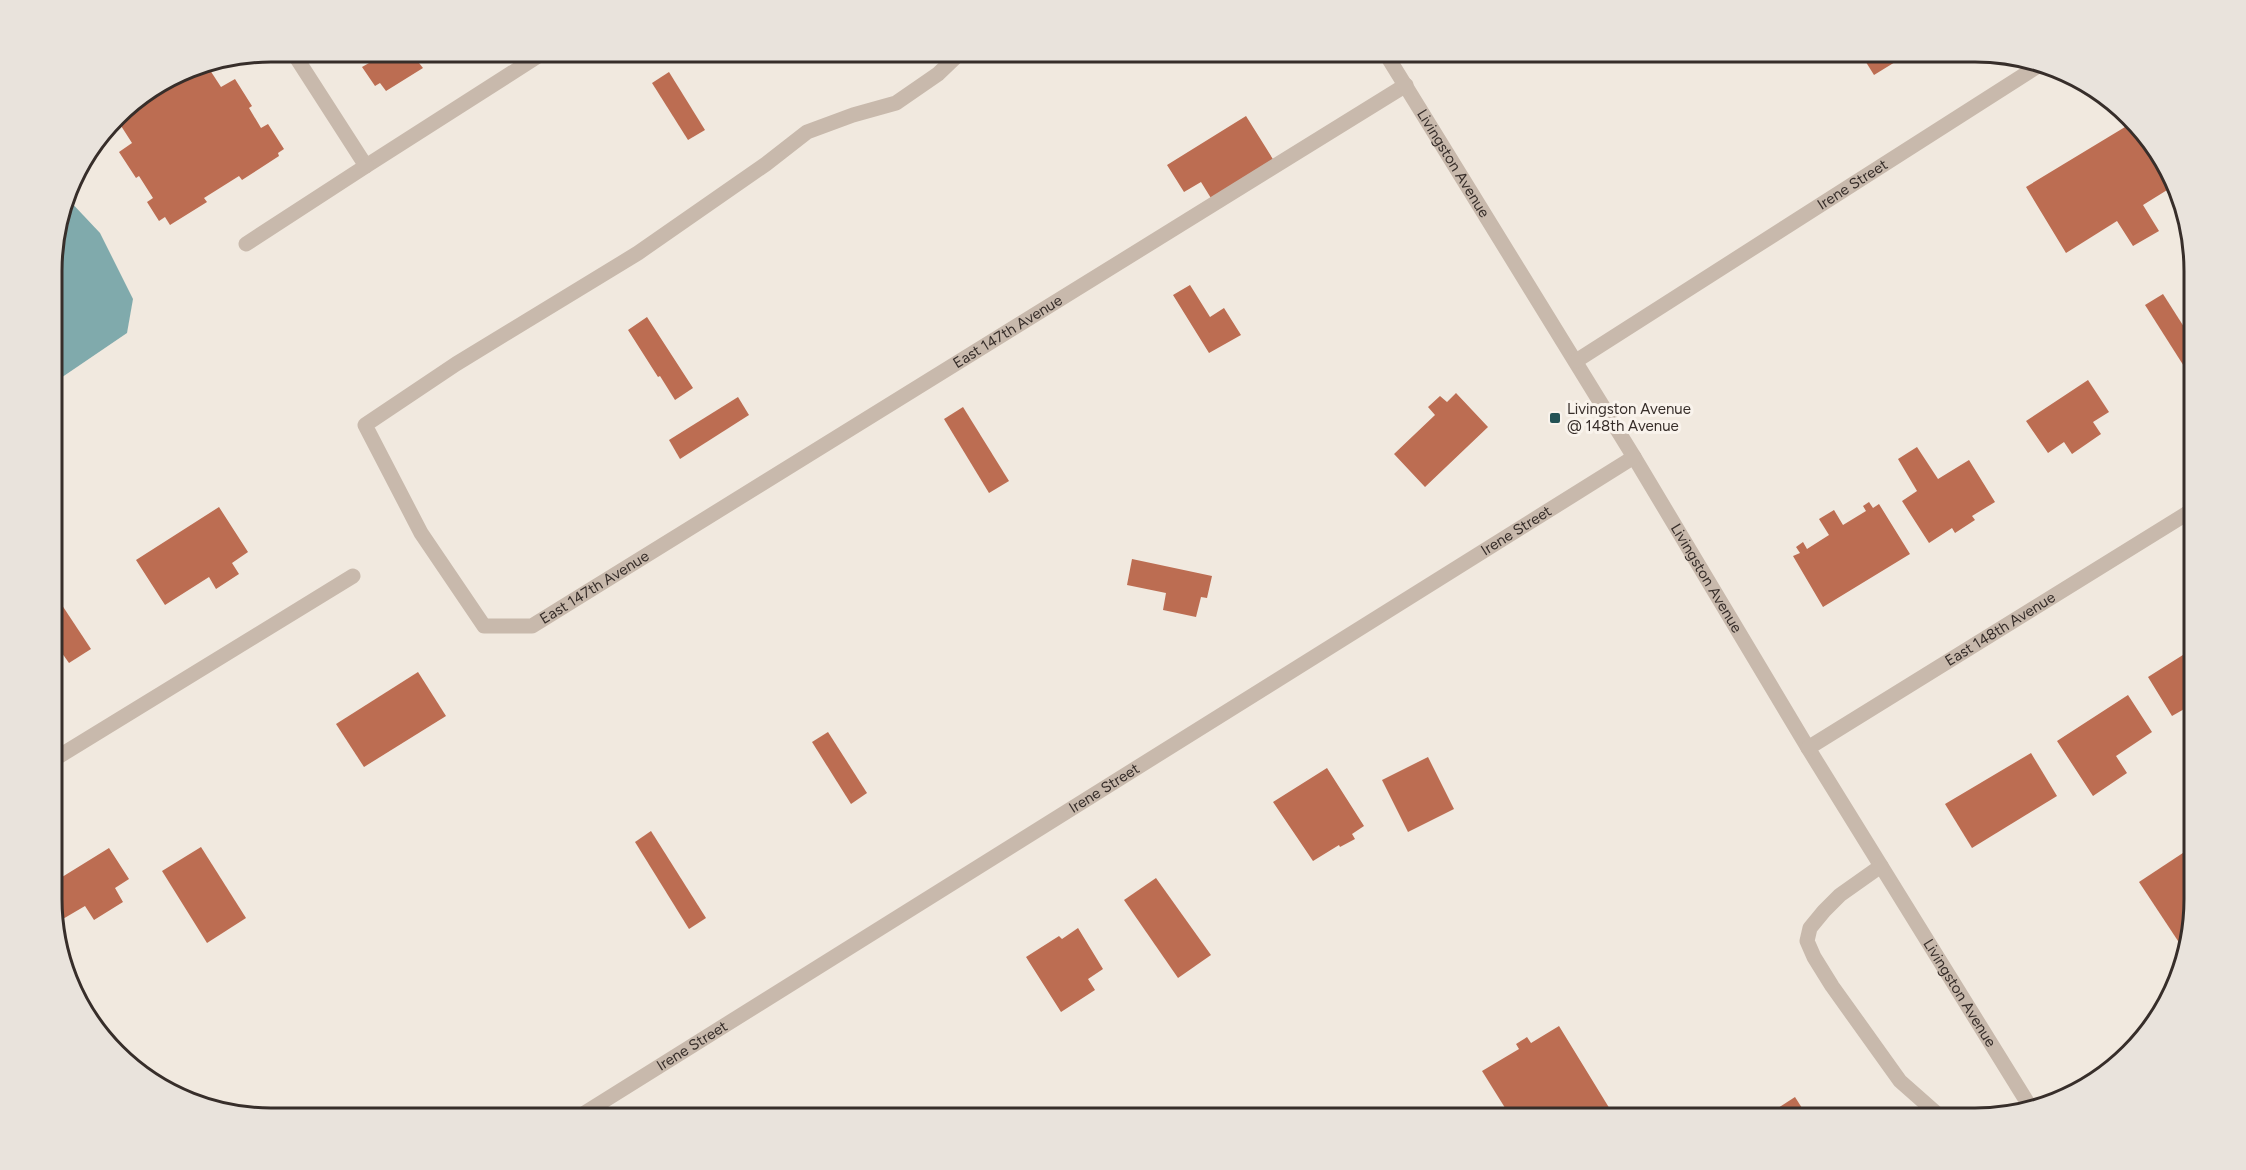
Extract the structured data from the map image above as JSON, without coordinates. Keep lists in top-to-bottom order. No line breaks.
{"streets":{"street":["Livingston Avenue","Irene Street","East 147th Avenue","East 148th Avenue"]},"crossings":[["Livingston Avenue","Irene Street"],["Livingston Avenue","East 147th Avenue"],["Livingston Avenue","East 148th Avenue"]],"places":{"transit":["Livingston Avenue @ 148th Avenue"]}}
